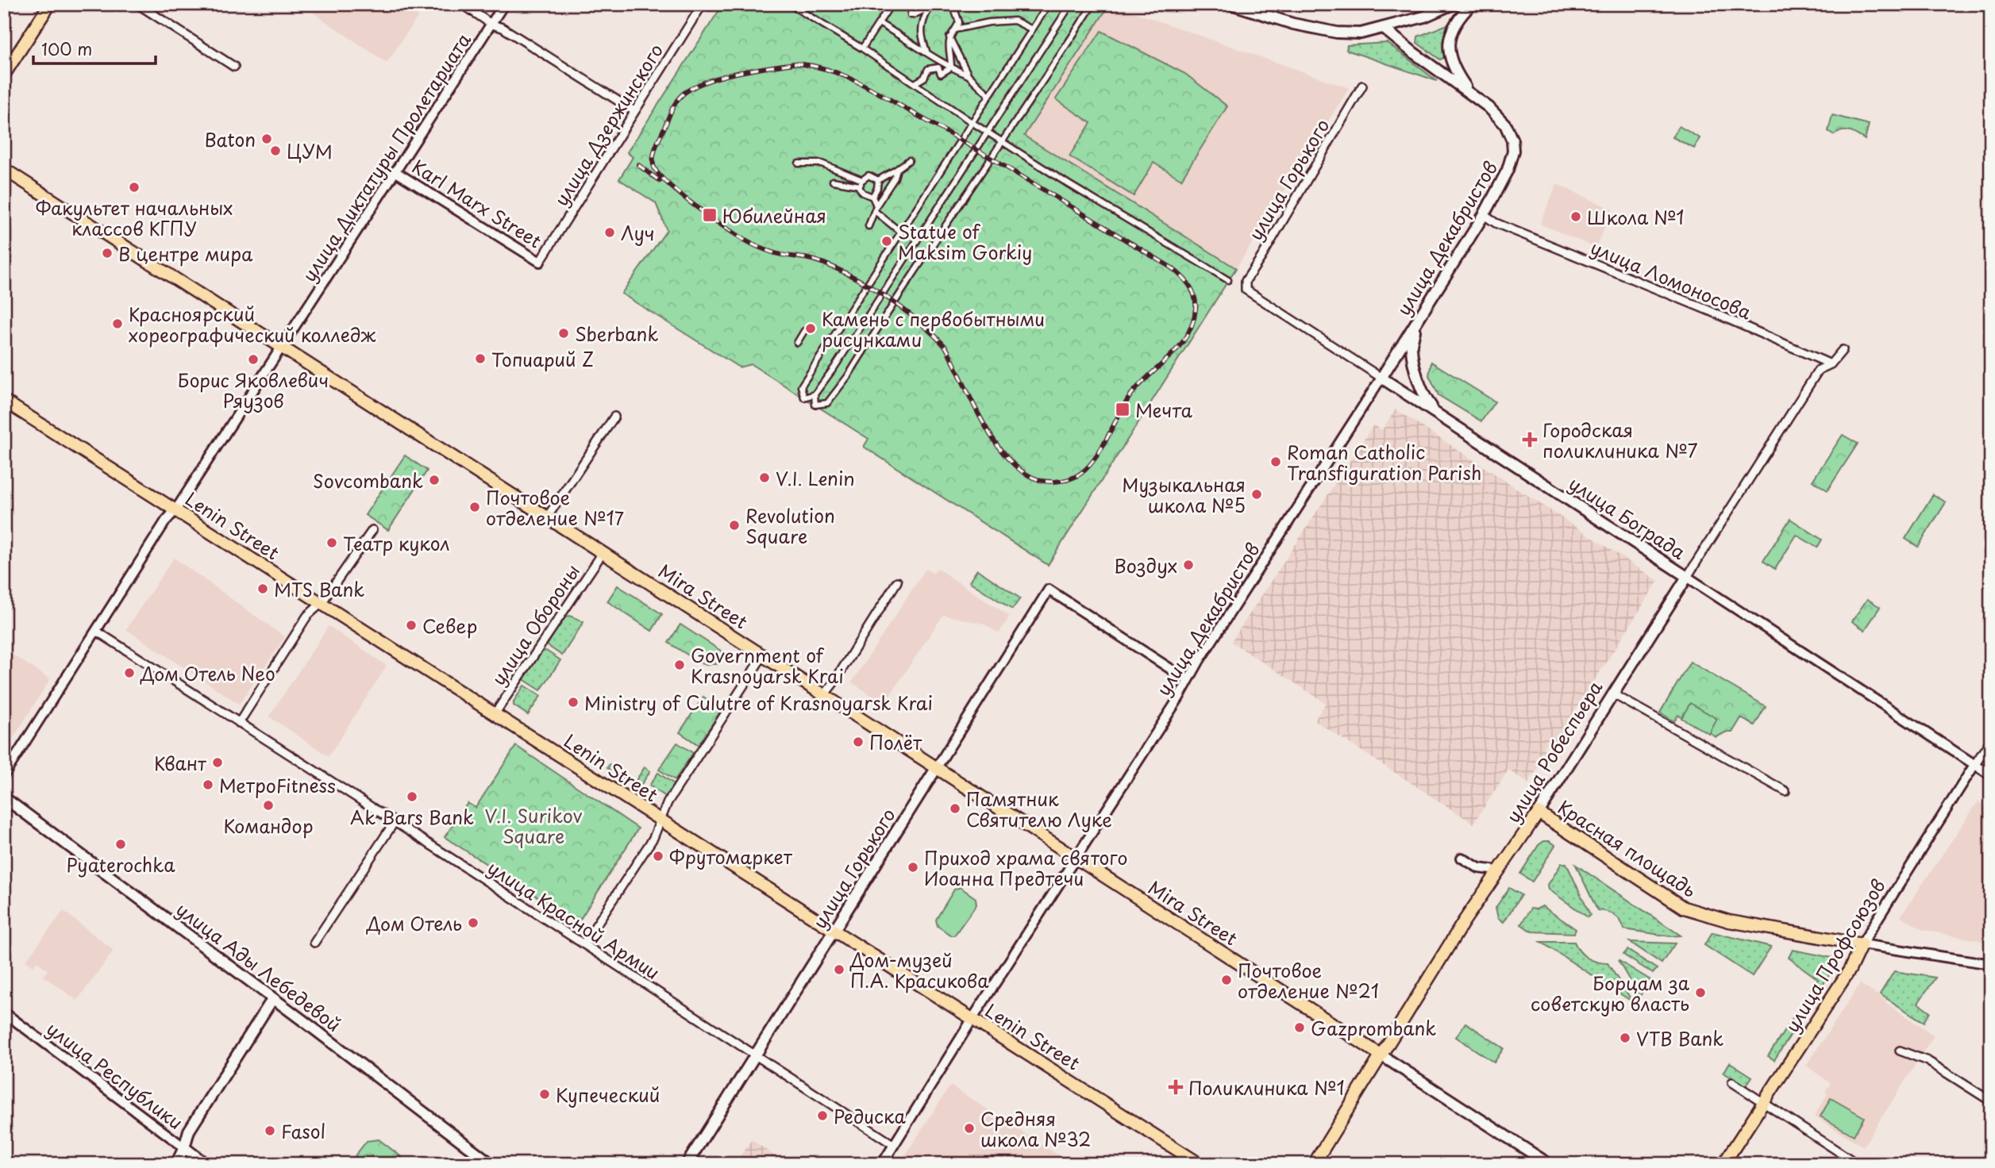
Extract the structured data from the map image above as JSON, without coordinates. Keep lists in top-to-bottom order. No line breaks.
{"streets":{"main road":["улица Горького","улица Декабристов","улица Бограда","Lenin Street","Mira Street","улица Робеспьера","Красная площадь","улица Профсоюзов","улица Ады Лебедевой","улица Республики"],"street":["улица Дзержинского","улица Диктатуры Пролетариата","Karl Marx Street","улица Ломоносова","улица Обороны","улица Красной Армии"]},"crossings":[["улица Дзержинского","Karl Marx Street"],["улица Диктатуры Пролетариата","Karl Marx Street"],["улица Диктатуры Пролетариата","Lenin Street"],["улица Диктатуры Пролетариата","Mira Street"],["улица Диктатуры Пролетариата","улица Красной Армии"],["улица Горького","улица Декабристов"],["улица Горького","улица Бограда"],["улица Горького","Lenin Street"],["улица Горького","Mira Street"],["улица Горького","улица Красной Армии"],["улица Декабристов","улица Ломоносова"],["улица Декабристов","улица Бограда"],["улица Декабристов","Lenin Street"],["улица Декабристов","Mira Street"],["улица Декабристов","улица Красной Армии"],["улица Ломоносова","улица Робеспьера"],["улица Бограда","улица Робеспьера"],["улица Бограда","улица Профсоюзов"],["Lenin Street","улица Обороны"],["Mira Street","улица Обороны"],["Mira Street","улица Робеспьера"],["улица Робеспьера","Красная площадь"],["Красная площадь","улица Профсоюзов"]],"parks":["V.I. Surikov Square"],"places":{"other":["Baton","ЦУМ","Факультет начальных классов КГПУ","Школа №1","Луч","Statue of Maksim Gorkiy","В центре мира","Красноярский хореографический колледж","Камень с первобытными рисунками","Sberbank","Топиарий Z","Борис Яковлевич Ряузов","Roman Catholic Transfiguration Parish","V.I. Lenin","Sovcombank","Музыкальная школа №5","Почтовое отделение №17","Revolution Square","Театр кукол","Воздух","MTS Bank","Север","Government of Krasnoyarsk Krai","Дом Отель Neo","Ministry of Culutre of Krasnoyarsk Krai","Полёт","Квант","МетроFitness","Ak Bars Bank","Командор","Памятник Святителю Луке","Pyaterochka","Фрутомаркет","Приход храма святого Иоанна Предтечи","Дом Отель","Дом-музей П.А. Красикова","Почтовое отделение №21","Борцам за советскую власть","Gazprombank","VTB Bank","Купеческий","Редиска","Средняя школа №32","Fasol"],"transit":["Юбилейная","Мечта"],"health":["Городская поликлиника №7","Поликлиника №1"]},"scale_bar":"100 m"}
